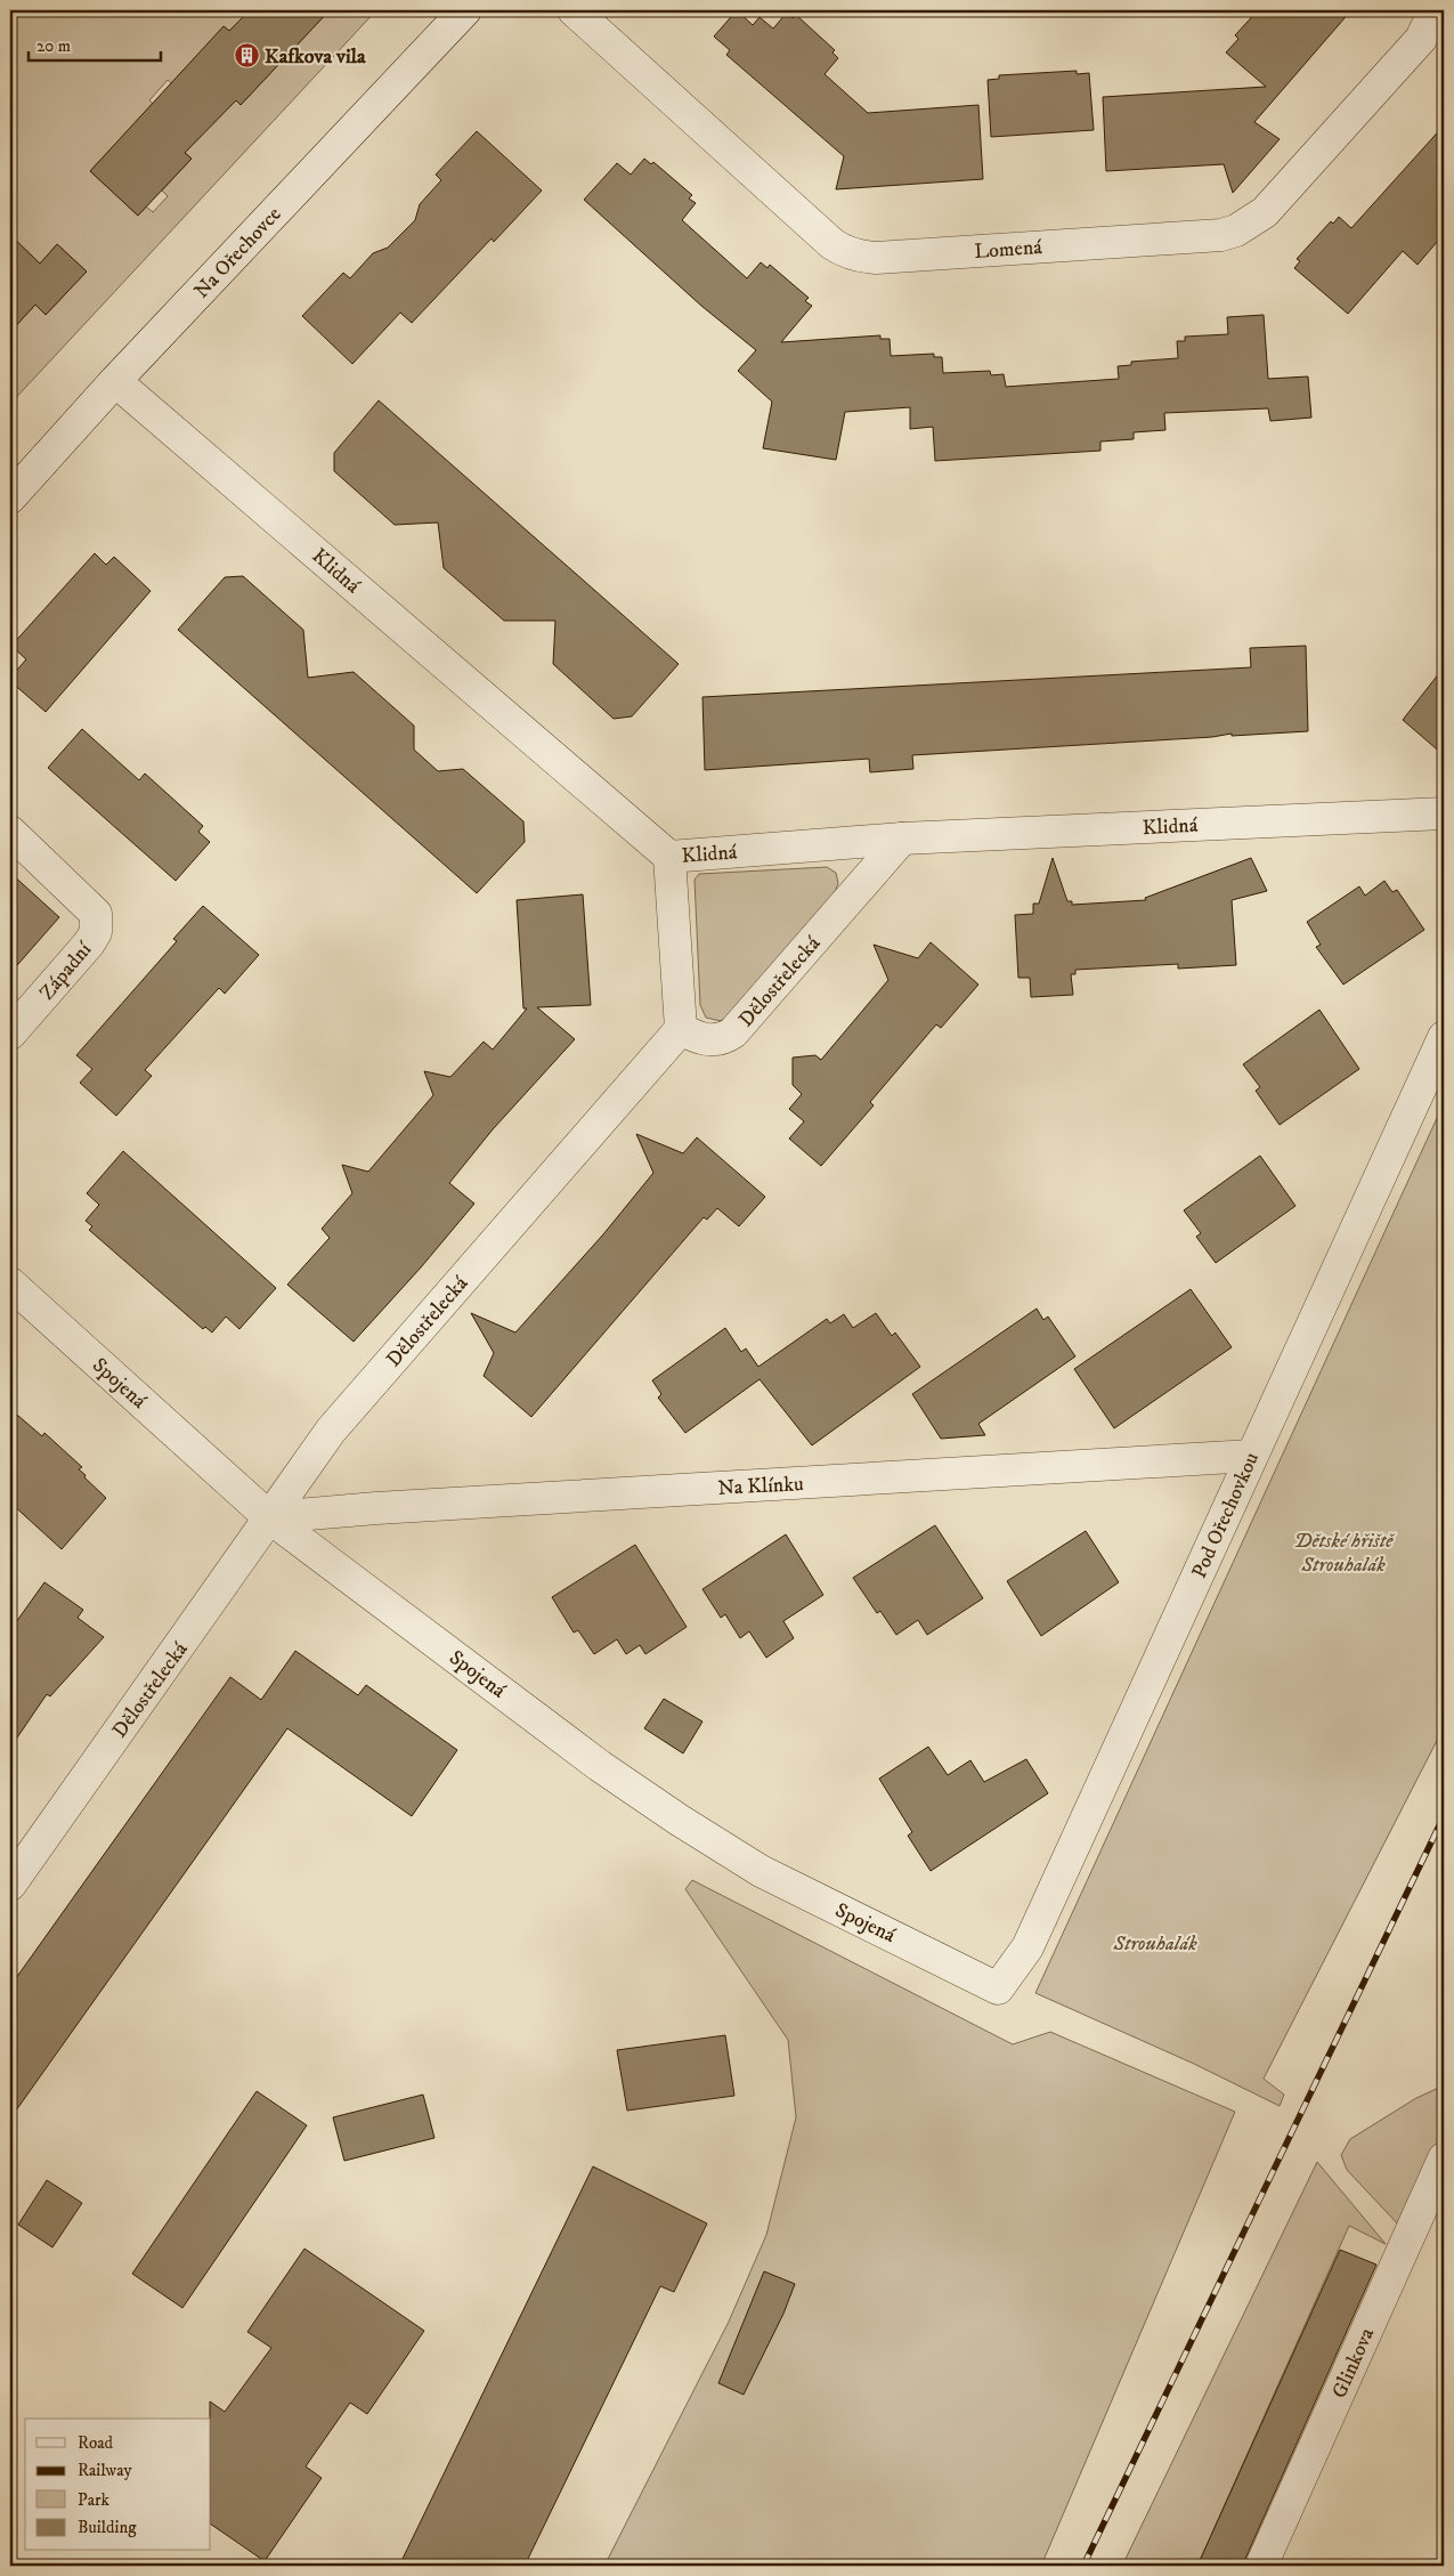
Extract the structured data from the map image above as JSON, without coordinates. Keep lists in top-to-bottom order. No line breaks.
{"streets":{"street":["Lomená","Na Ořechovce","Klidná","Západní","Dělostřelecká","Spojená","Na Klínku","Pod Ořechovkou","Glinkova"]},"crossings":[["Na Ořechovce","Klidná"],["Klidná","Dělostřelecká"],["Dělostřelecká","Spojená"],["Dělostřelecká","Na Klínku"],["Spojená","Na Klínku"],["Spojená","Pod Ořechovkou"],["Na Klínku","Pod Ořechovkou"]],"parks":["Dětské hřiště Strouhalák","Strouhalák"],"places":{"building":["Kafkova vila"]},"legend":["Road","Railway","Park","Building"],"scale_bar":"20 m"}
